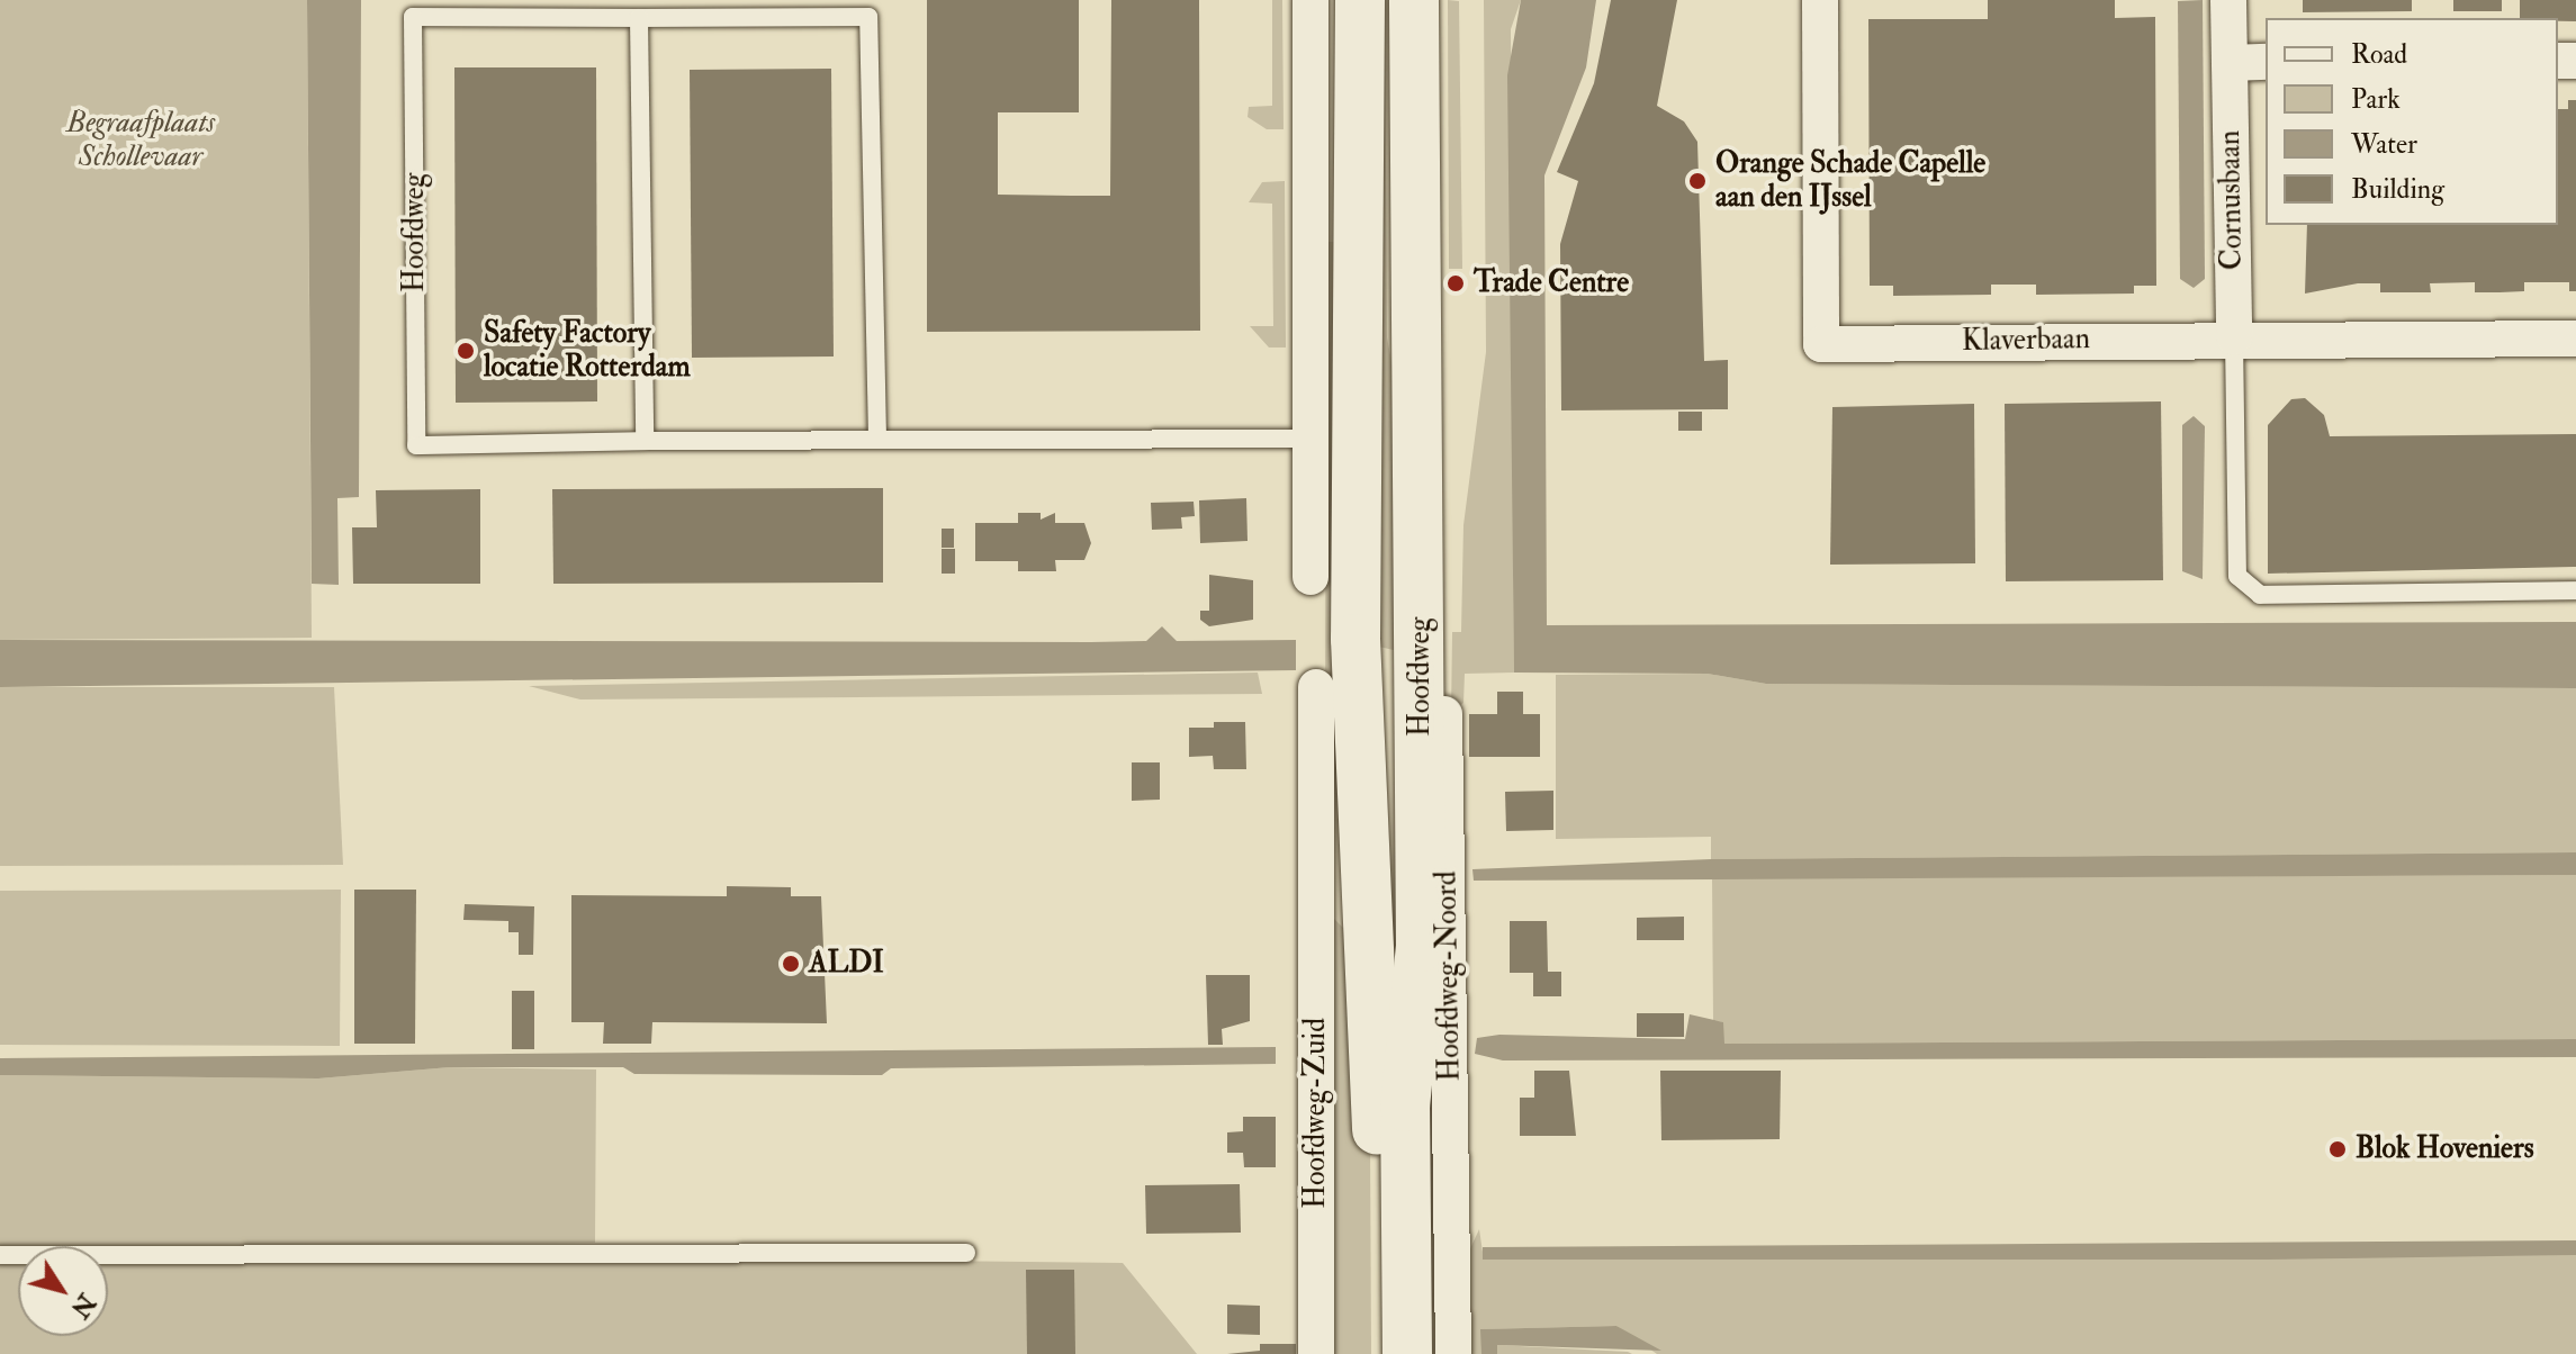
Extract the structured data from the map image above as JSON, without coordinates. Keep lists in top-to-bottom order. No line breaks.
{"streets":{"main road":["Hoofdweg"],"street":["Cornusbaan","Klaverbaan","Hoofdweg-Noord","Hoofdweg-Zuid"]},"crossings":[["Cornusbaan","Klaverbaan"],["Hoofdweg","Hoofdweg-Noord"],["Hoofdweg","Hoofdweg-Zuid"]],"parks":["Begraafplaats Schollevaar"],"places":["Orange Schade Capelle aan den IJssel","Trade Centre","Safety Factory locatie Rotterdam","ALDI","Blok Hoveniers"],"legend":["Road","Park","Water","Building"],"north":"bottom right"}
